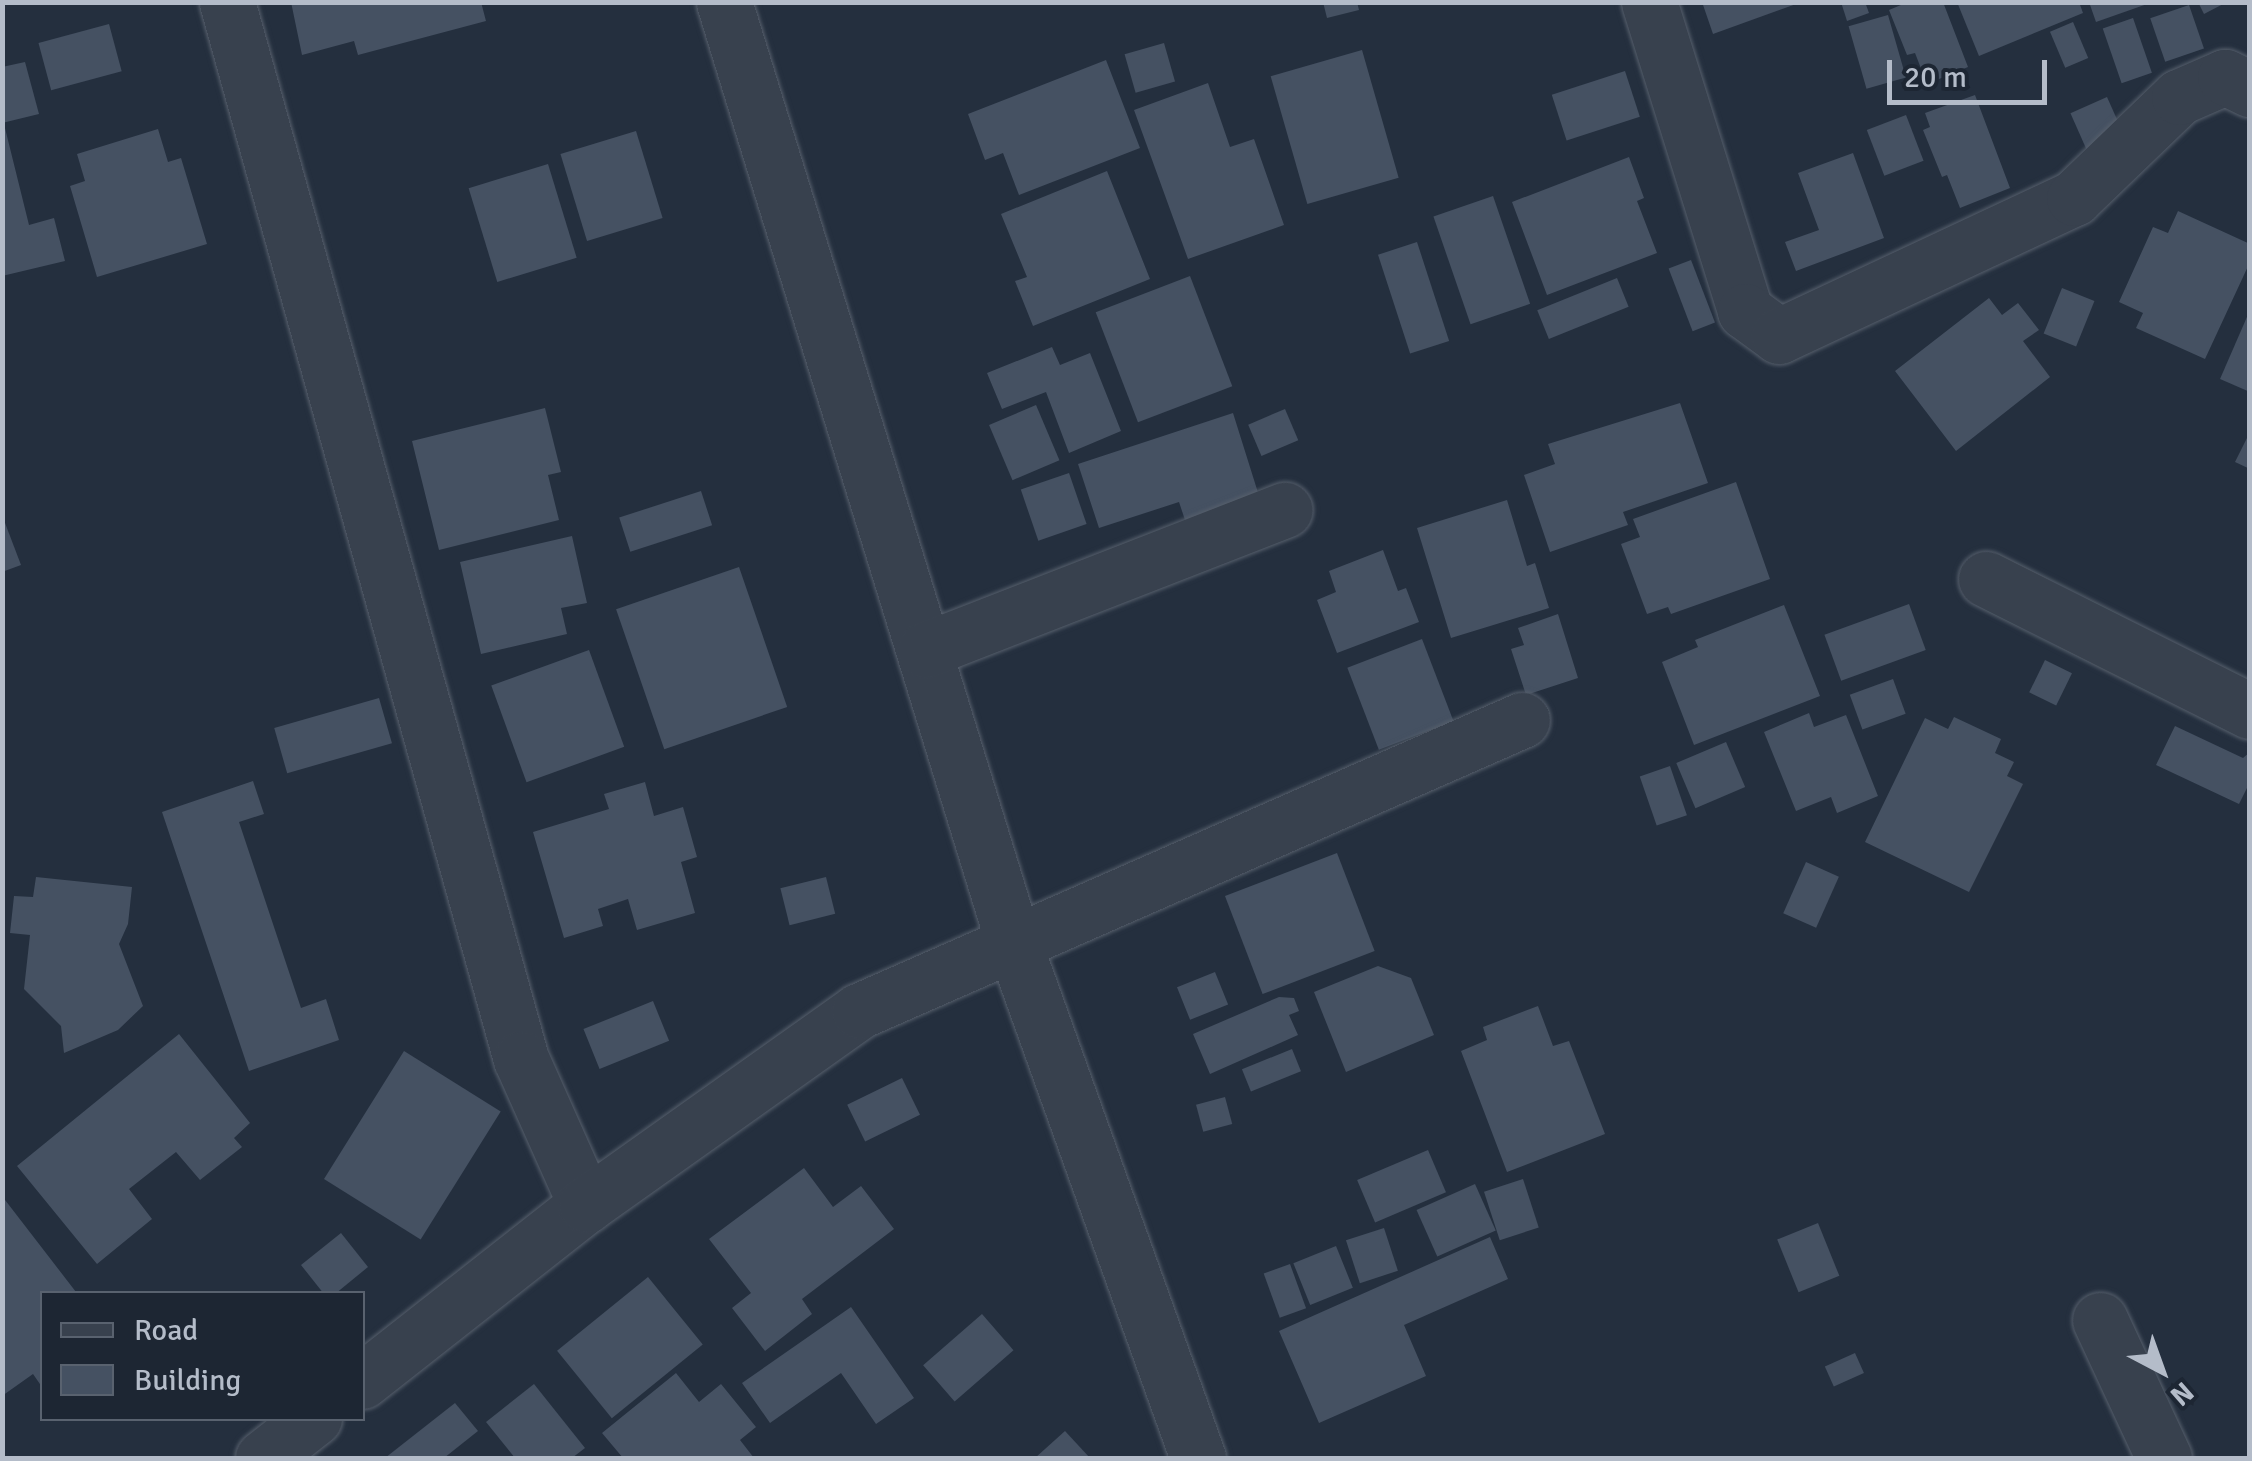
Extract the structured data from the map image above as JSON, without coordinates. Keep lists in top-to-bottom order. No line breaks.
{"legend":["Road","Building"],"scale_bar":"20 m","north":"bottom right"}
